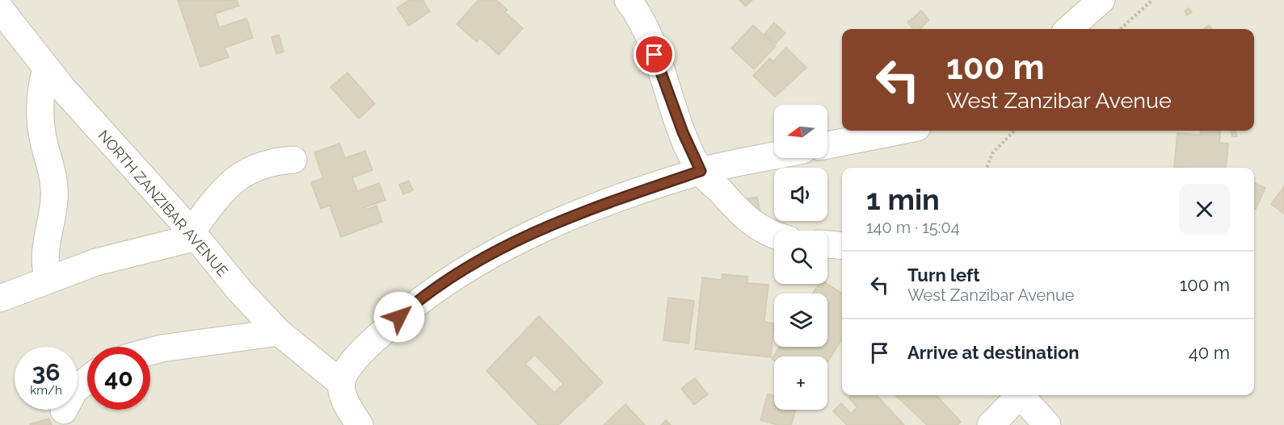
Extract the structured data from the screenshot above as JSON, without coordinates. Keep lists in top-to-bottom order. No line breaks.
{"streets":{"street":["NORTH ZANZIBAR AVENUE"]},"north":"left","page":{"turn":["100 m","West Zanzibar Avenue"],"map_buttons":"+","heading":["1 min","140 m · 15:04"],"list":[{"name":"Turn left","note":"West Zanzibar Avenue","value":"100 m"},{"name":"Arrive at destination","value":"40 m"}],"speed":"36 km/h","limit":"40"}}
